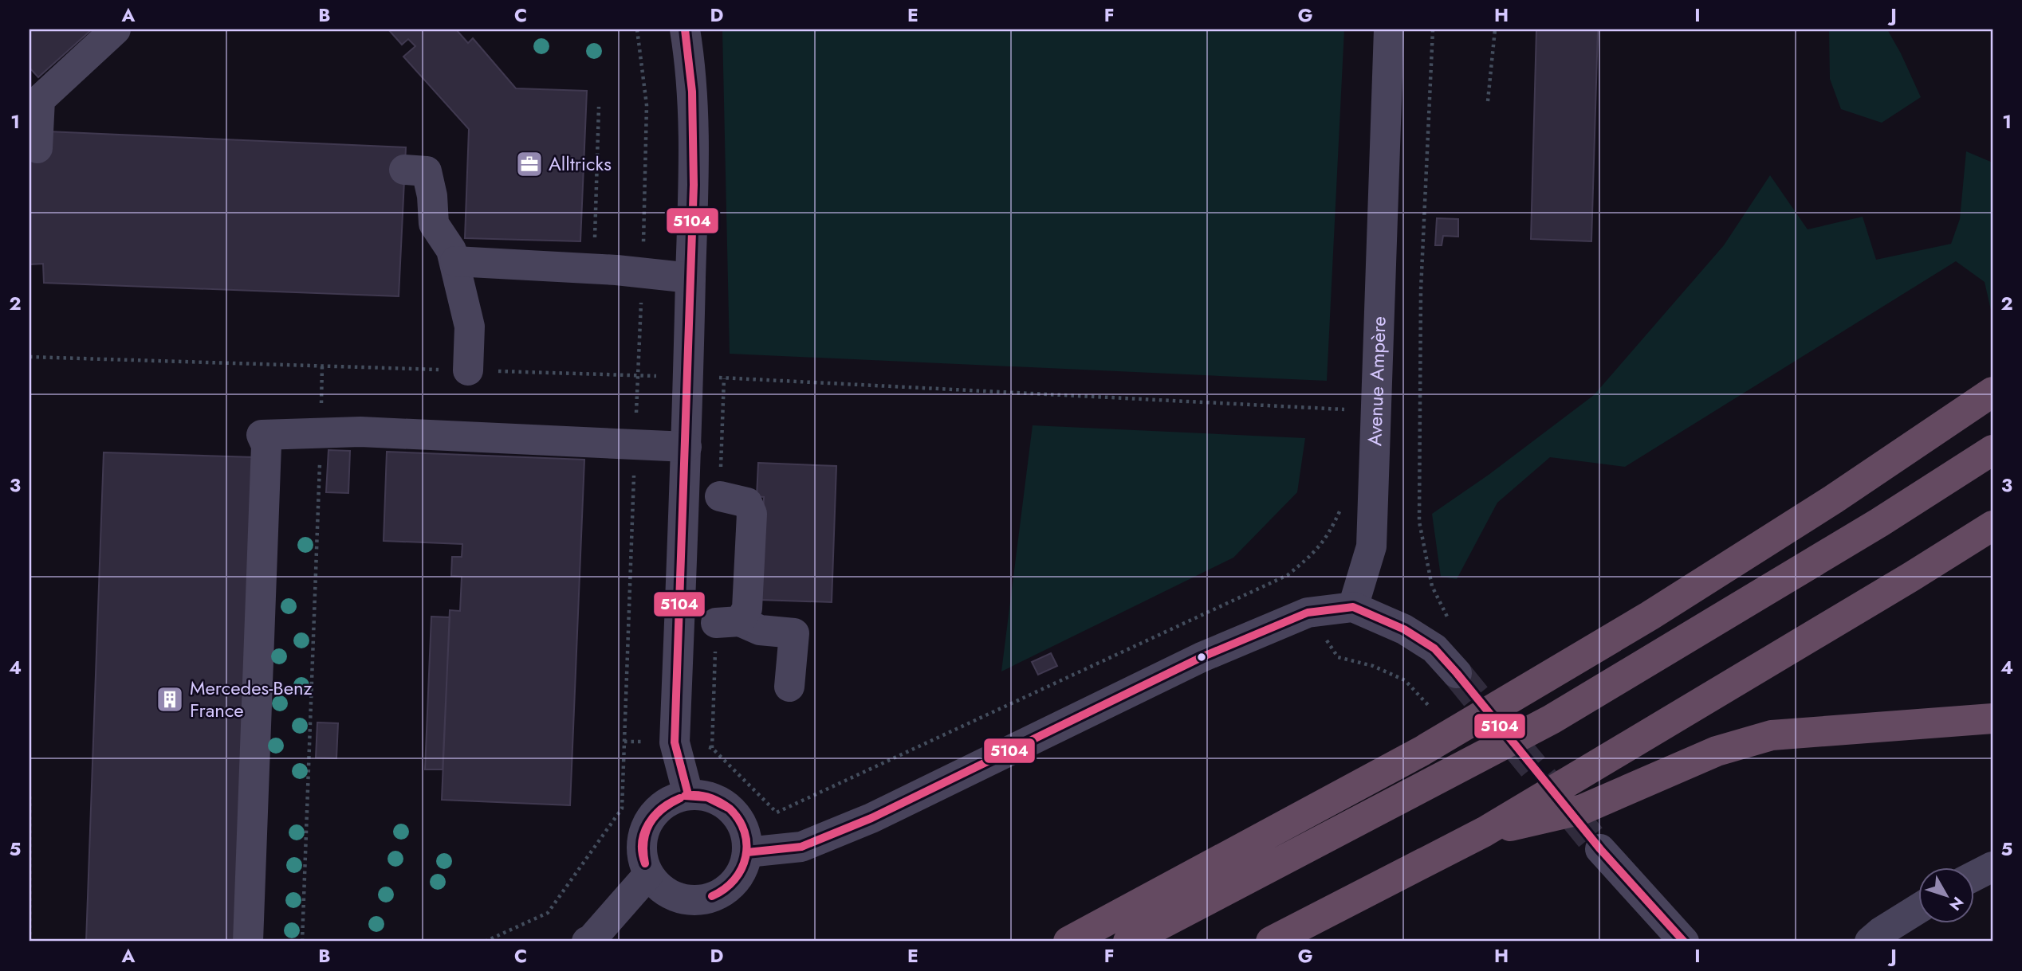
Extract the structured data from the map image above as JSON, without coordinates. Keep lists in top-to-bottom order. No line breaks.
{"streets":{"street":["Avenue Ampère"]},"places":{"office":["Alltricks"],"building":["Mercedes-Benz France"]},"lines":["transit line 5104"],"north":"bottom right","grid":{"columns":["A","B","C","D","E","F","G","H","I","J"],"rows":["1","2","3","4","5"]}}
